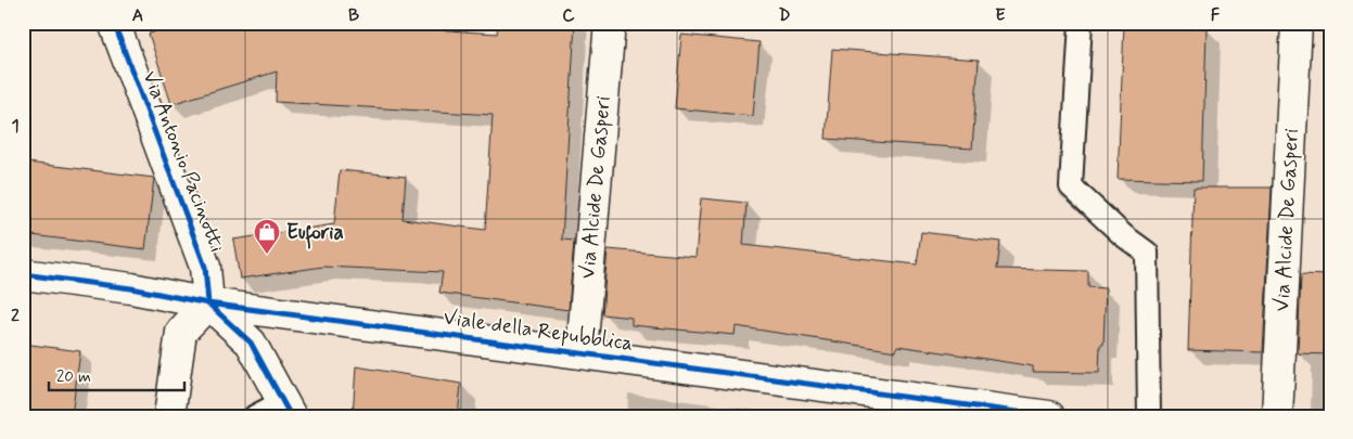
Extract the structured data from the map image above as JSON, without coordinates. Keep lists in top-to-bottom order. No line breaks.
{"streets":{"street":["Via Antonio Pacinotti","Via Alcide De Gasperi","Viale della Repubblica"]},"crossings":[["Via Antonio Pacinotti","Viale della Repubblica"],["Via Alcide De Gasperi","Viale della Repubblica"]],"places":{"shop":["Euforia"]},"scale_bar":"20 m","grid":{"columns":["A","B","C","D","E","F"],"rows":["1","2"]}}
